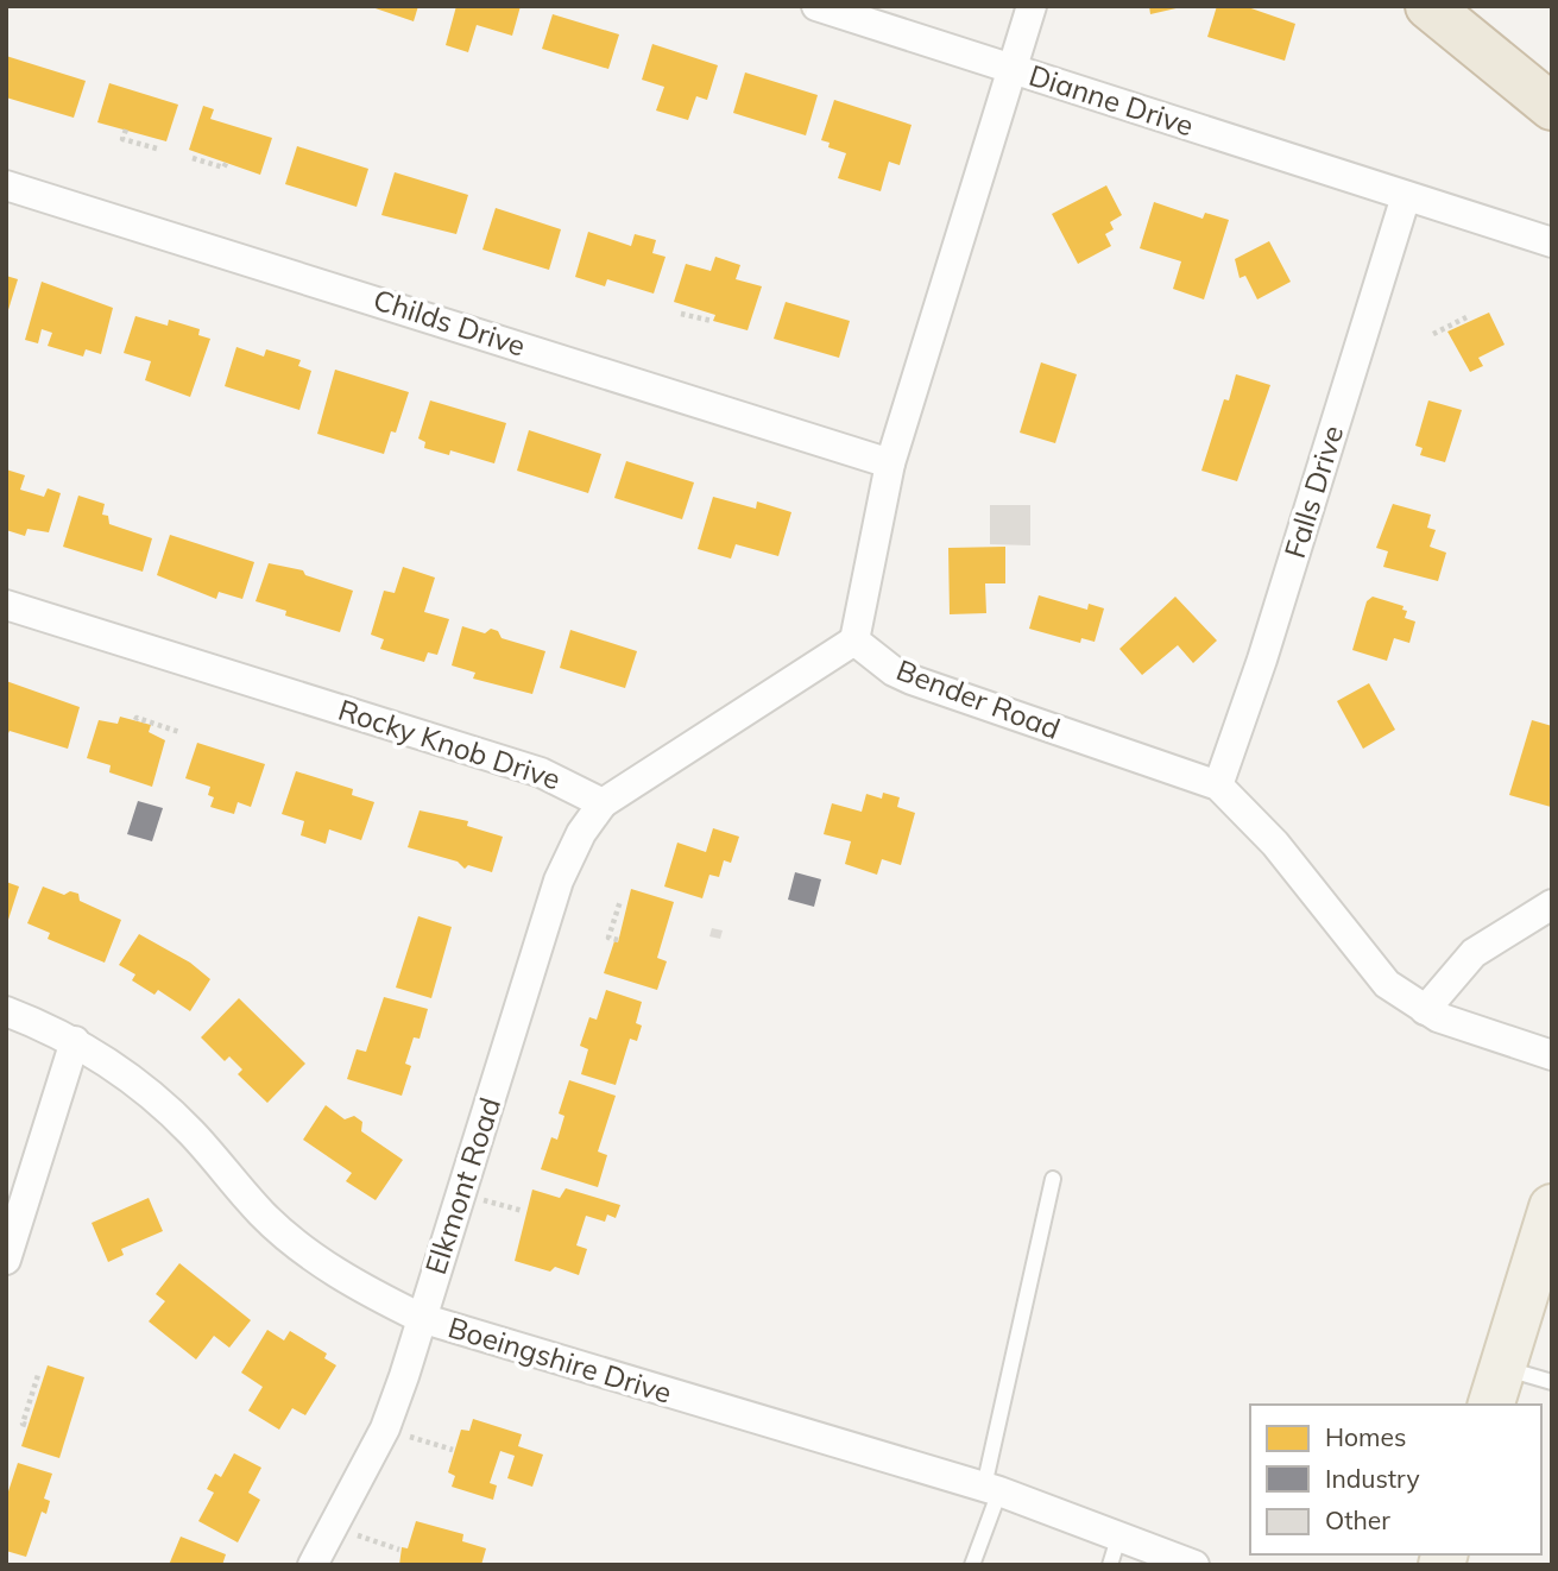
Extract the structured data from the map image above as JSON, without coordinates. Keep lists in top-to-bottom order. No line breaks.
{"streets":{"street":["Dianne Drive","Childs Drive","Falls Drive","Bender Road","Rocky Knob Drive","Elkmont Road","Boeingshire Drive"]},"crossings":[["Dianne Drive","Falls Drive"],["Falls Drive","Bender Road"],["Rocky Knob Drive","Elkmont Road"],["Elkmont Road","Boeingshire Drive"]],"legend":["Homes","Industry","Other"]}
